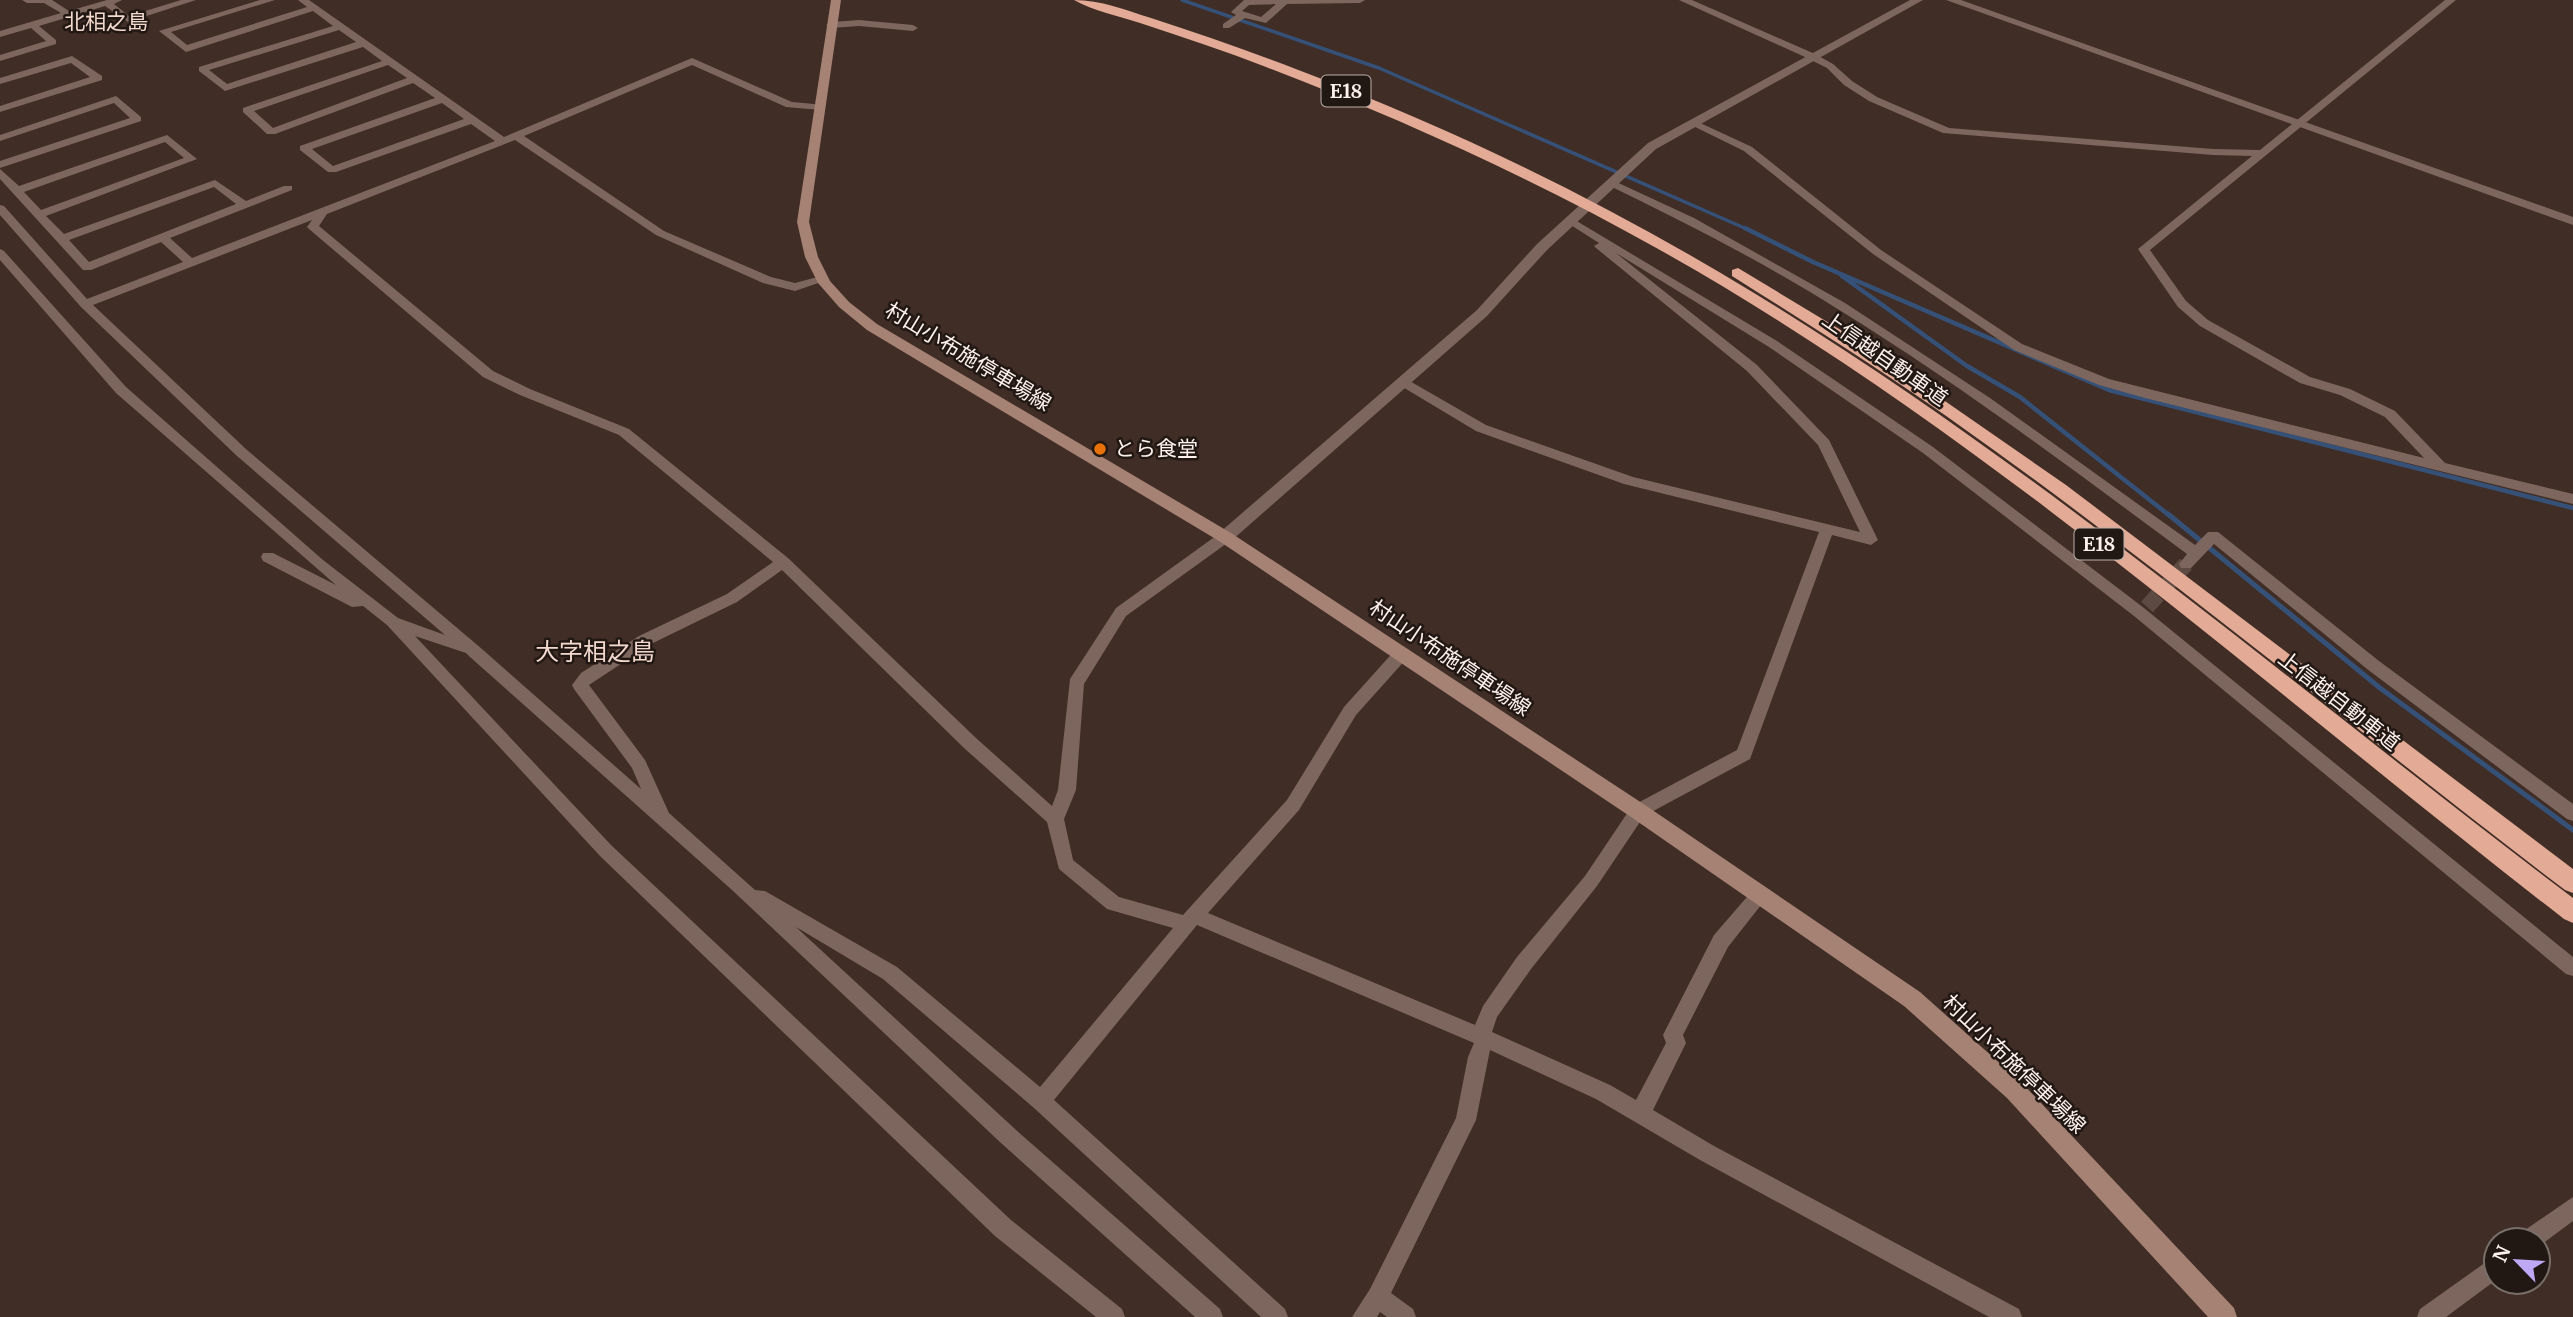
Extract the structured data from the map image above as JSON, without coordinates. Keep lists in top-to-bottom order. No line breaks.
{"streets":{"highway":["E18","上信越自動車道"],"main road":["村山小布施停車場線"]},"districts":["北相之島","大字相之島"],"places":["とら食堂"],"north":"top left"}
